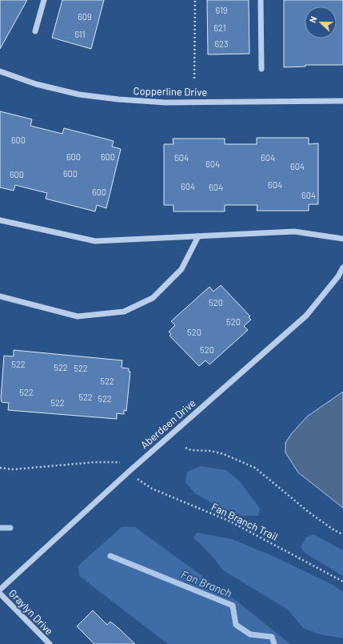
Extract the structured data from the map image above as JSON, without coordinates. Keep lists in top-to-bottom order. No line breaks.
{"streets":{"street":["Copperline Drive","Aberdeen Drive","Graylyn Drive"],"path":["Fan Branch Trail"]},"water":["Fan Branch"],"house_numbers":["619","609","621","611","623","600","600","600","604","604","604","604","600","600","604","604","604","600","604","520","520","520","520","522","522","522","522","522","522","522","522"],"north":"left"}
